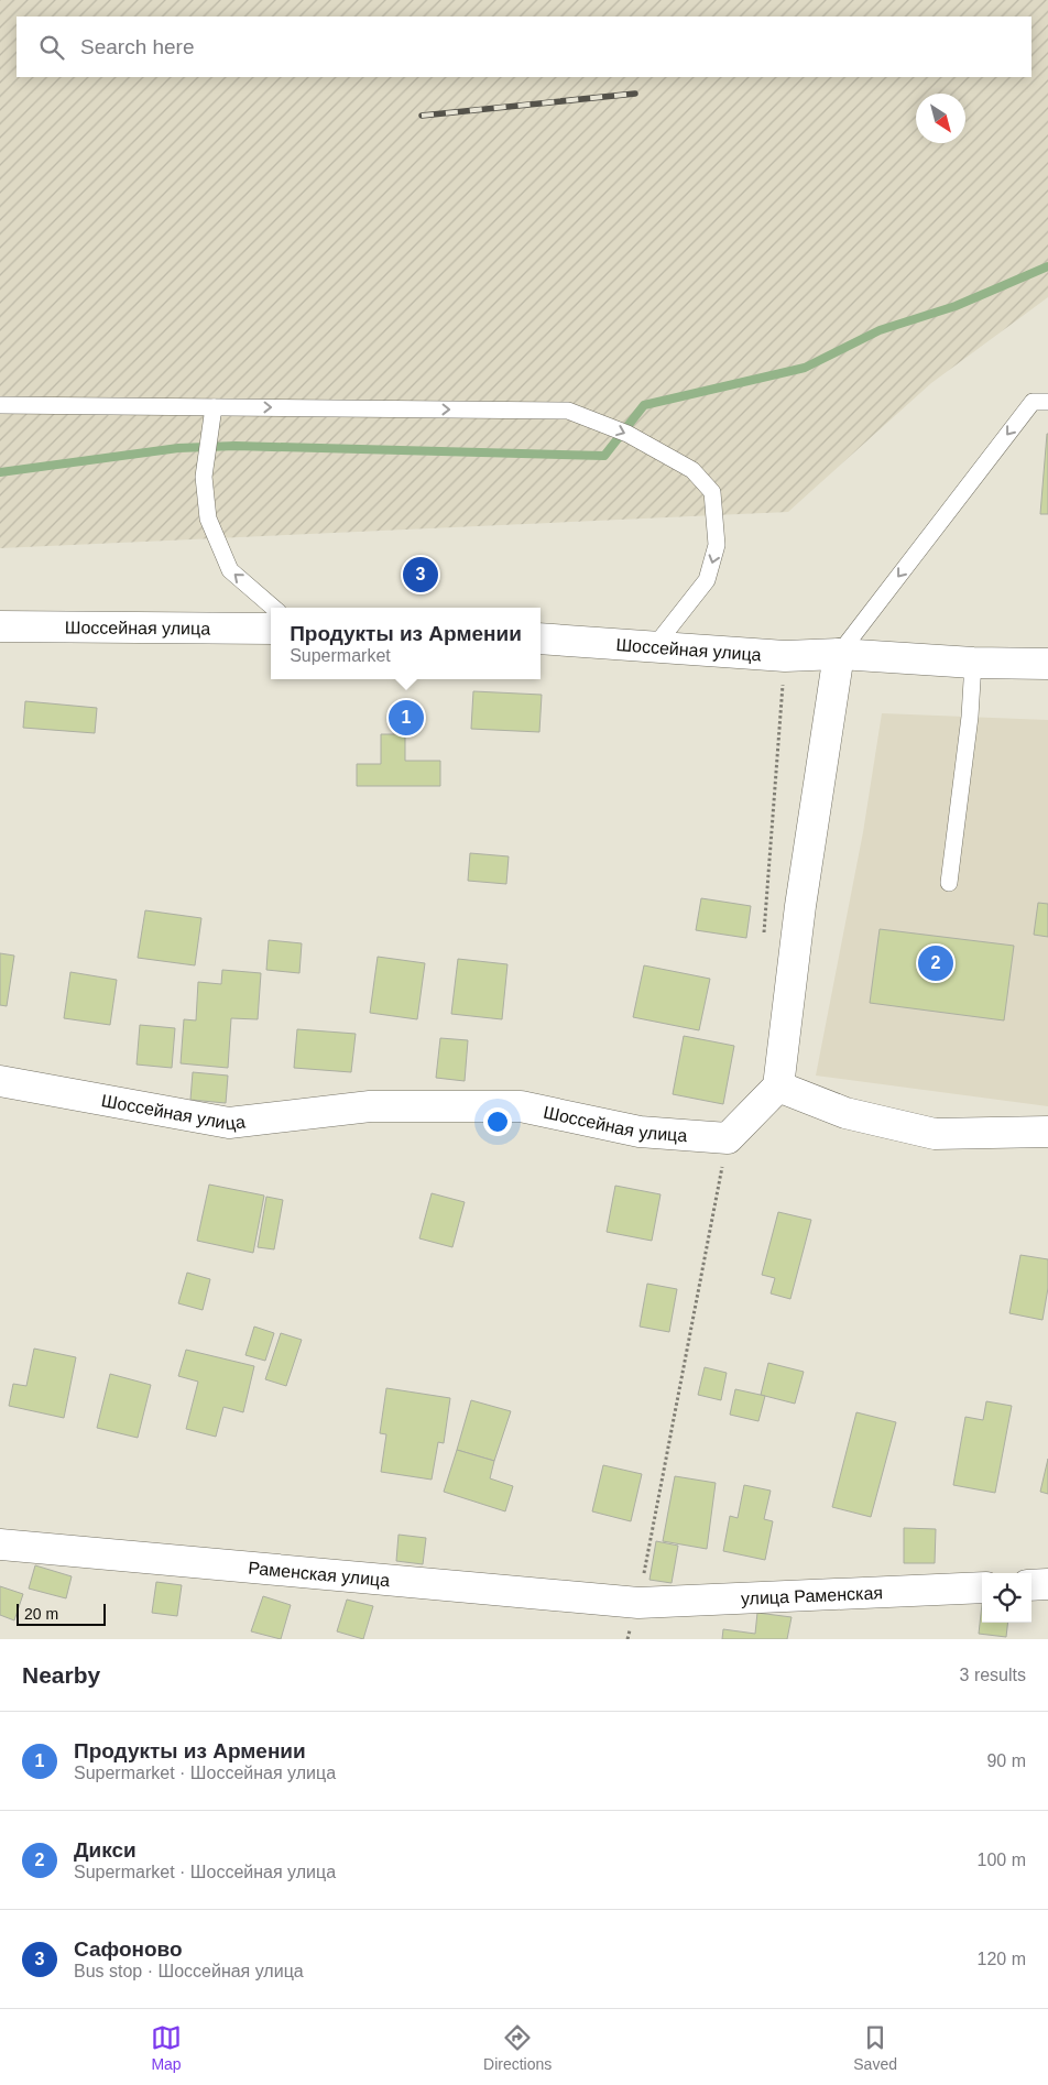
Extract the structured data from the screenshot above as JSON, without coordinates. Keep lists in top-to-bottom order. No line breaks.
{"streets":{"street":["Шоссейная улица","Раменская улица","улица Раменская"]},"crossings":[["Раменская улица","улица Раменская"]],"scale_bar":"20 m","north":"bottom right","page":{"search":"Search here","pins":["3","1","2"],"popup":["Продукты из Армении","Supermarket"],"scale":"20 m","heading":["Nearby","3 results"],"list":[{"mark":"1","name":"Продукты из Армении","note":"Supermarket · Шоссейная улица","value":"90 m"},{"mark":"2","name":"Дикси","note":"Supermarket · Шоссейная улица","value":"100 m"},{"mark":"3","name":"Сафоново","note":"Bus stop · Шоссейная улица","value":"120 m"}],"nav":["Map","Directions","Saved"]}}
